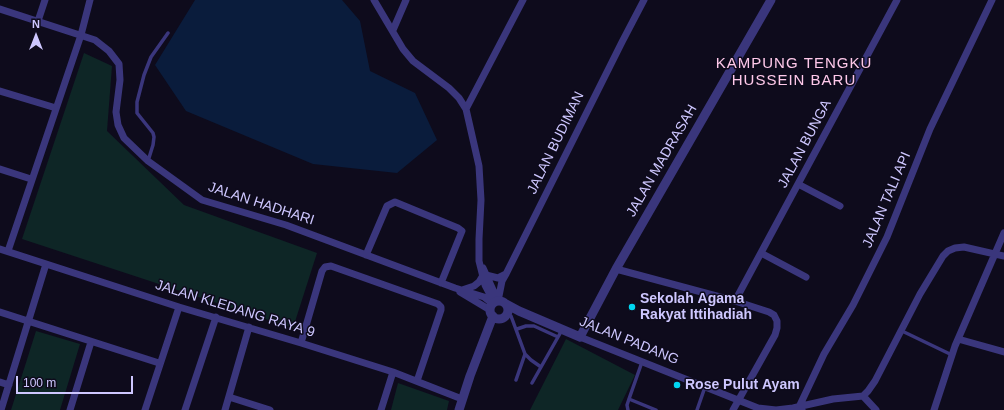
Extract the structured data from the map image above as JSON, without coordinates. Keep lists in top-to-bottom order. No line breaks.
{"streets":{"street":["JALAN BUDIMAN","JALAN BUNGA","JALAN MADRASAH","JALAN TALI API","JALAN HADHARI","JALAN KLEDANG RAYA 9","JALAN PADANG"]},"crossings":[["JALAN BUDIMAN","JALAN HADHARI"],["JALAN BUDIMAN","JALAN PADANG"],["JALAN MADRASAH","JALAN PADANG"],["JALAN TALI API","JALAN PADANG"],["JALAN HADHARI","JALAN PADANG"]],"districts":["KAMPUNG TENGKU HUSSEIN BARU"],"places":["Sekolah Agama Rakyat Ittihadiah","Rose Pulut Ayam"],"scale_bar":"100 m","north":"top"}
